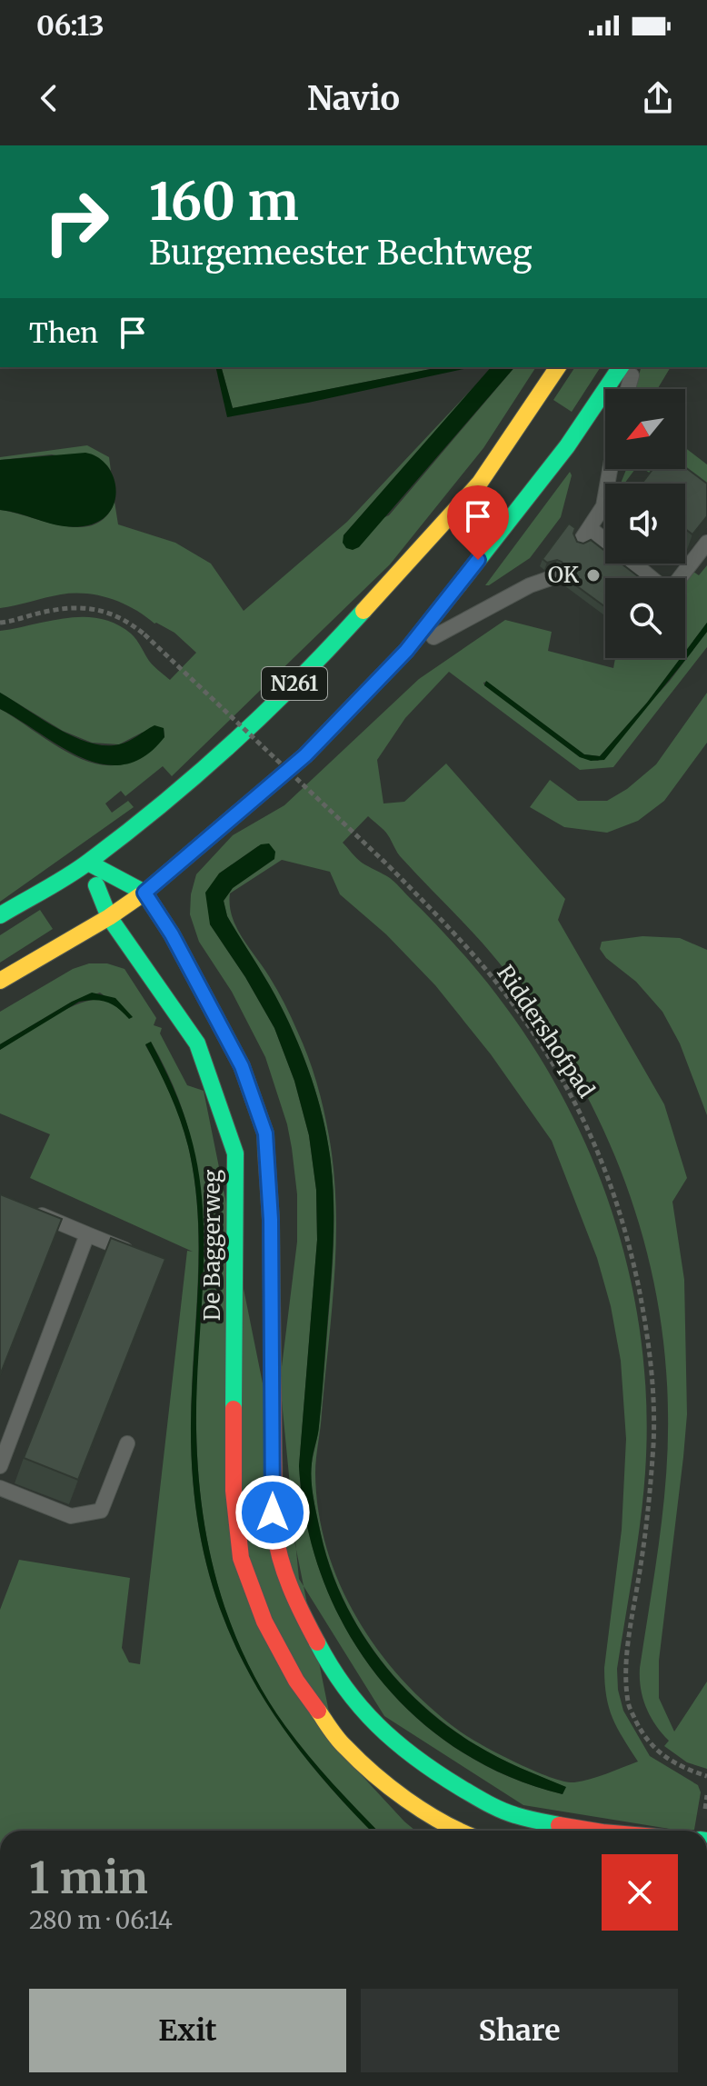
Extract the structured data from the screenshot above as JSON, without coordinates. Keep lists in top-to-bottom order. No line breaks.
{"streets":{"street":["N261","De Baggerweg"],"path":["Riddershofpad"]},"crossings":[["N261","De Baggerweg"]],"places":["OK"],"north":"bottom left","page":{"status":"06:13","header":"Navio","turn":["160 m","Burgemeester Bechtweg"],"then":"Then","heading":["1 min","280 m · 06:14"],"buttons":["Exit","Share"]}}
